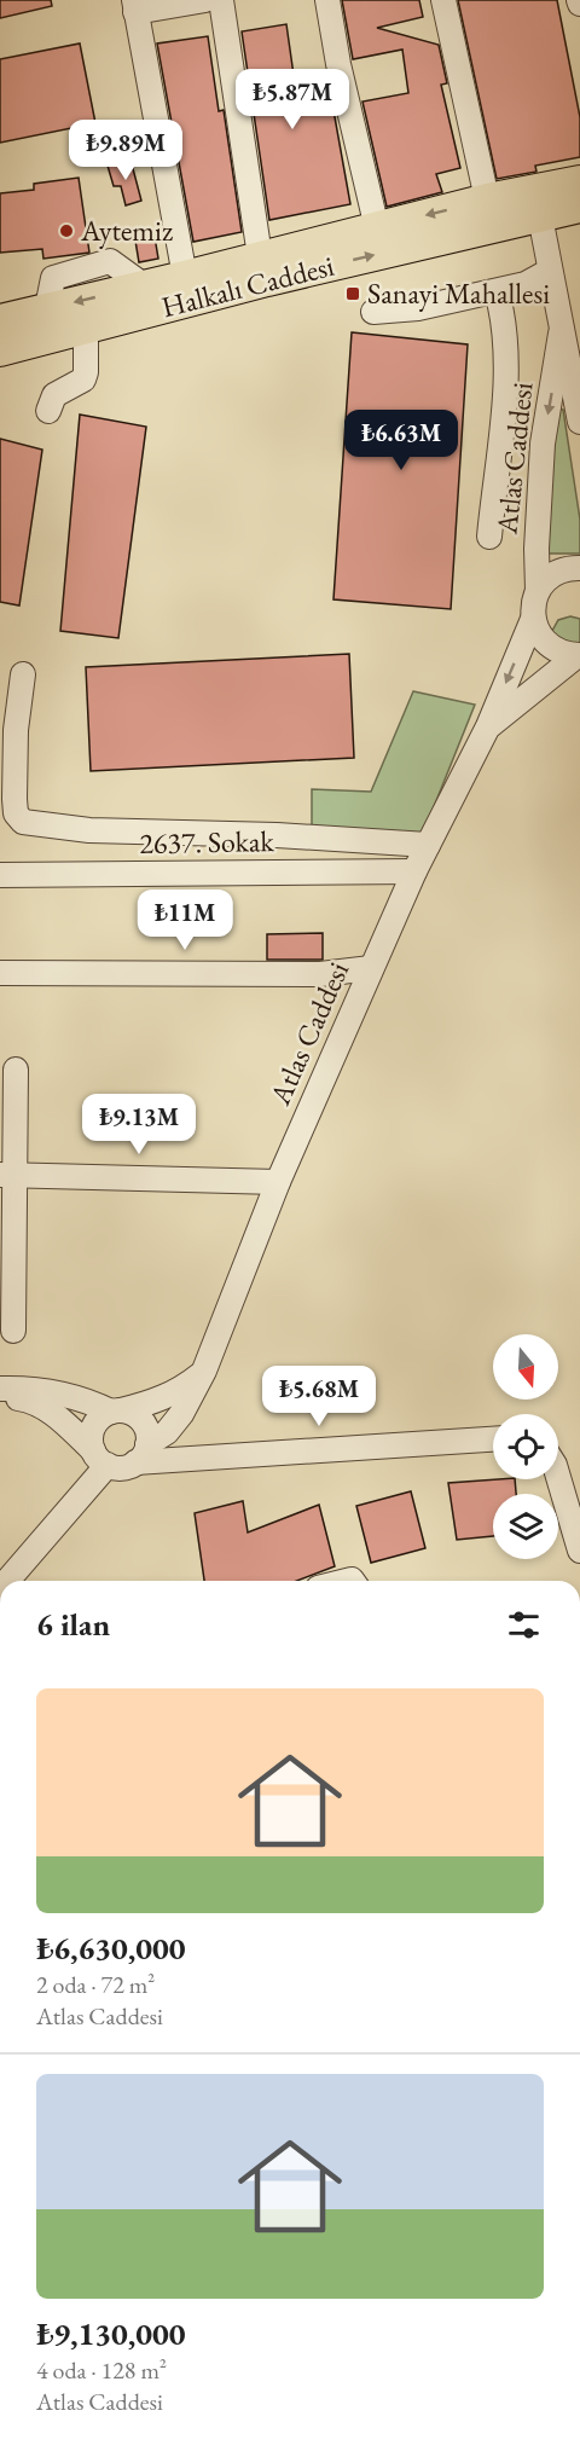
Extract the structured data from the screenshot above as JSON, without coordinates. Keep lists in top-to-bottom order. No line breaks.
{"streets":{"main road":["Halkalı Caddesi"],"street":["Atlas Caddesi","2637. Sokak"]},"crossings":[["Halkalı Caddesi","Atlas Caddesi"],["Atlas Caddesi","2637. Sokak"]],"places":{"other":["Aytemiz"],"transit":["Sanayi Mahallesi"]},"north":"bottom","page":{"price":["₺5.87M","₺9.89M","₺6.63M","₺11M","₺9.13M","₺5.68M"],"heading":"6 ilan","list":[{"name":"₺6,630,000","note":"2 oda · 72 m² · Atlas Caddesi"},{"name":"₺9,130,000","note":"4 oda · 128 m² · Atlas Caddesi"}]}}
